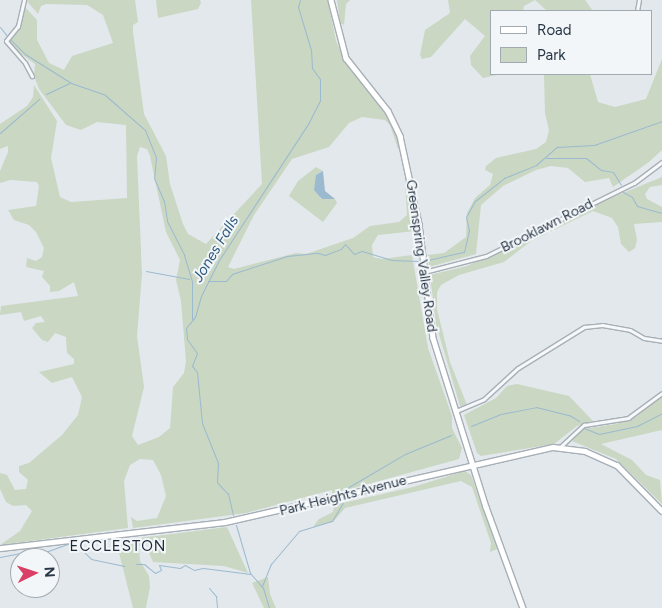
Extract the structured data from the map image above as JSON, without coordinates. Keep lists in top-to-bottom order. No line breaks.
{"streets":{"main road":["Greenspring Valley Road","Park Heights Avenue"],"street":["Brooklawn Road"]},"crossings":[["Brooklawn Road","Greenspring Valley Road"],["Greenspring Valley Road","Park Heights Avenue"]],"districts":["ECCLESTON"],"water":["Jones Falls"],"legend":["Road","Park"],"north":"right"}
